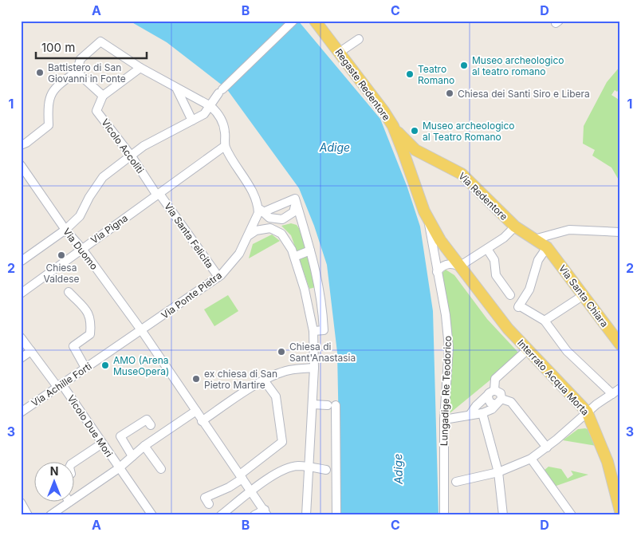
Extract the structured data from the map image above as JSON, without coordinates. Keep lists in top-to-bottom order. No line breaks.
{"streets":{"main road":["Regaste Redentore","Via Redentore","Via Santa Chiara","Interrato Acqua Morta"],"street":["Vicolo Accoliti","Via Pigna","Via Santa Felicita","Via Duomo","Via Ponte Pietra","Via Achille Forti","Lungadige Re Teodorico","Vicolo Due Mori"]},"crossings":[["Regaste Redentore","Via Redentore"],["Regaste Redentore","Interrato Acqua Morta"],["Regaste Redentore","Lungadige Re Teodorico"],["Vicolo Accoliti","Via Pigna"],["Vicolo Accoliti","Via Santa Felicita"],["Via Redentore","Via Santa Chiara"],["Via Pigna","Via Santa Felicita"],["Via Pigna","Via Duomo"],["Via Santa Felicita","Via Ponte Pietra"],["Via Duomo","Via Ponte Pietra"],["Via Duomo","Via Achille Forti"],["Via Ponte Pietra","Via Achille Forti"],["Interrato Acqua Morta","Lungadige Re Teodorico"],["Via Achille Forti","Vicolo Due Mori"]],"water":["Adige"],"places":["Museo archeologico al teatro romano","Battistero di San Giovanni in Fonte","Teatro Romano","Chiesa dei Santi Siro e Libera","Museo archeologico al Teatro Romano","Chiesa Valdese","Chiesa di Sant'Anastasia","AMO (Arena MuseOpera)","ex chiesa di San Pietro Martire"],"scale_bar":"100 m","north":"top","grid":{"columns":["A","B","C","D"],"rows":["1","2","3"]}}
